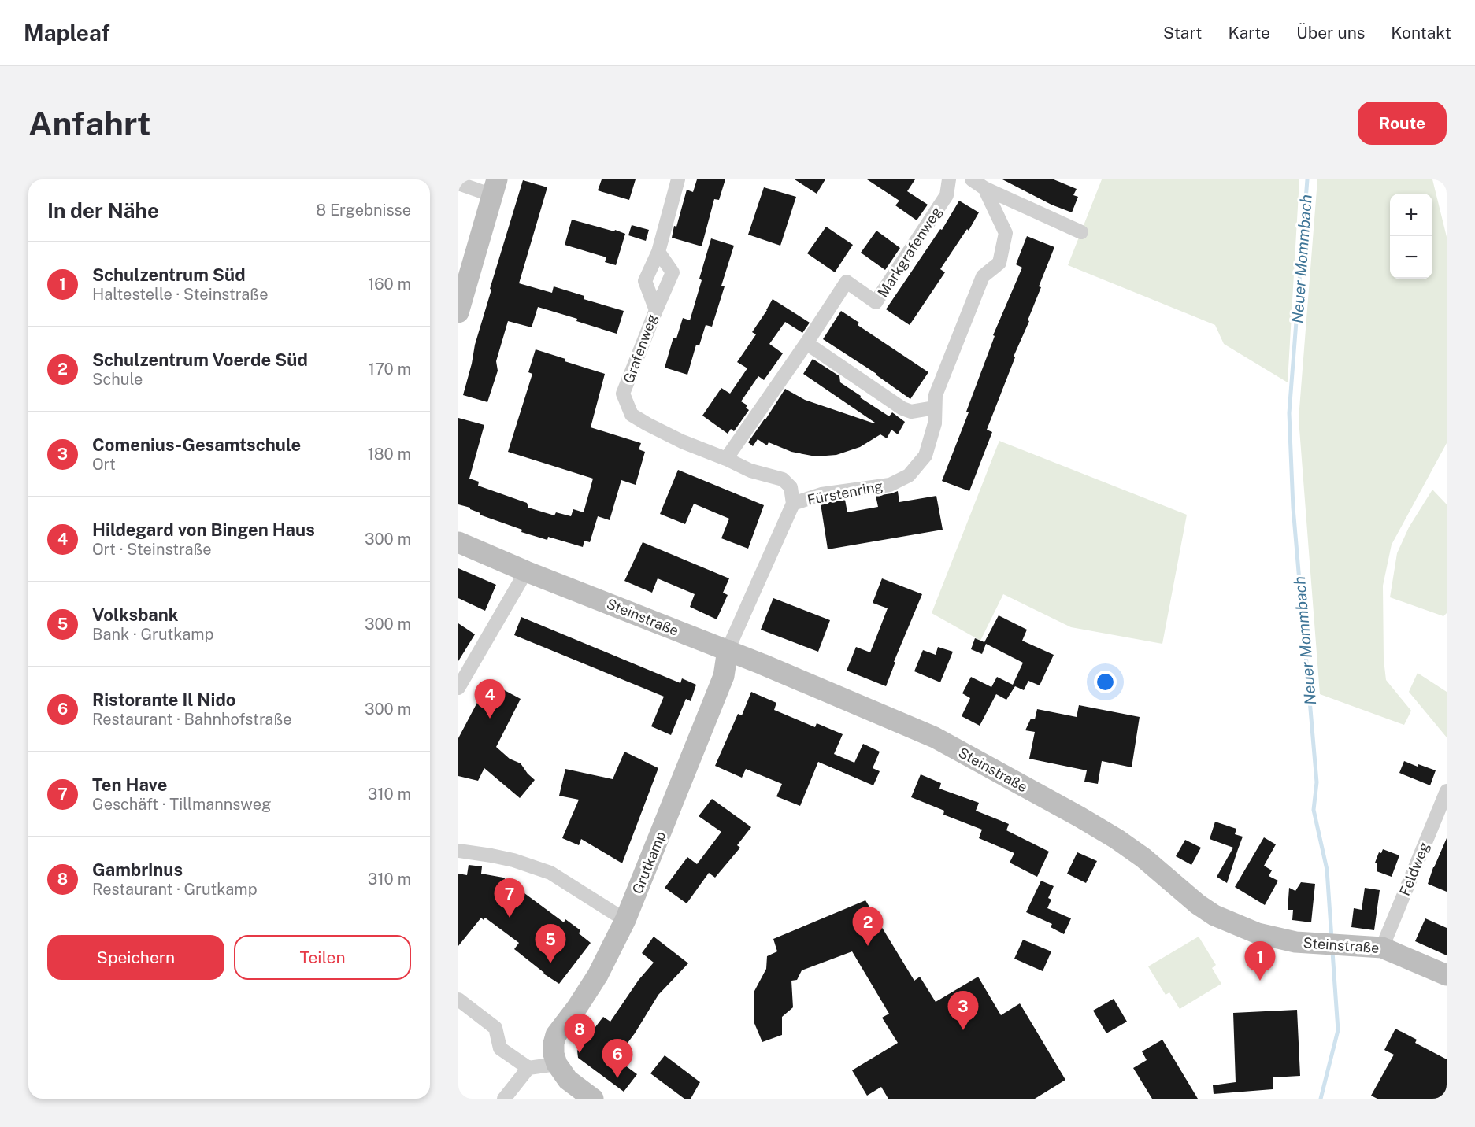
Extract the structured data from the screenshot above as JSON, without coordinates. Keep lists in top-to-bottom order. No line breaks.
{"streets":{"street":["Markgrafenweg","Grafenweg","Fürstenring","Steinstraße","Grutkamp","Feldweg"]},"crossings":[["Markgrafenweg","Grafenweg"],["Grafenweg","Fürstenring"],["Fürstenring","Steinstraße"],["Fürstenring","Grutkamp"],["Steinstraße","Grutkamp"],["Steinstraße","Feldweg"]],"water":["Neuer Mommbach"],"page":{"header":"Mapleaf","nav":["Start","Karte","Über uns","Kontakt"],"buttons":["Route",["Speichern","Teilen"]],"title":"Anfahrt","heading":["In der Nähe","8 Ergebnisse"],"map_buttons":["+","−"],"list":[{"mark":"1","name":"Schulzentrum Süd","note":"Haltestelle · Steinstraße","value":"160 m"},{"mark":"2","name":"Schulzentrum Voerde Süd","note":"Schule","value":"170 m"},{"mark":"3","name":"Comenius-Gesamtschule","note":"Ort","value":"180 m"},{"mark":"4","name":"Hildegard von Bingen Haus","note":"Ort · Steinstraße","value":"300 m"},{"mark":"5","name":"Volksbank","note":"Bank · Grutkamp","value":"300 m"},{"mark":"6","name":"Ristorante Il Nido","note":"Restaurant · Bahnhofstraße","value":"300 m"},{"mark":"7","name":"Ten Have","note":"Geschäft · Tillmannsweg","value":"310 m"},{"mark":"8","name":"Gambrinus","note":"Restaurant · Grutkamp","value":"310 m"}],"pins":["4","7","2","5","1","3","8","6"]}}
